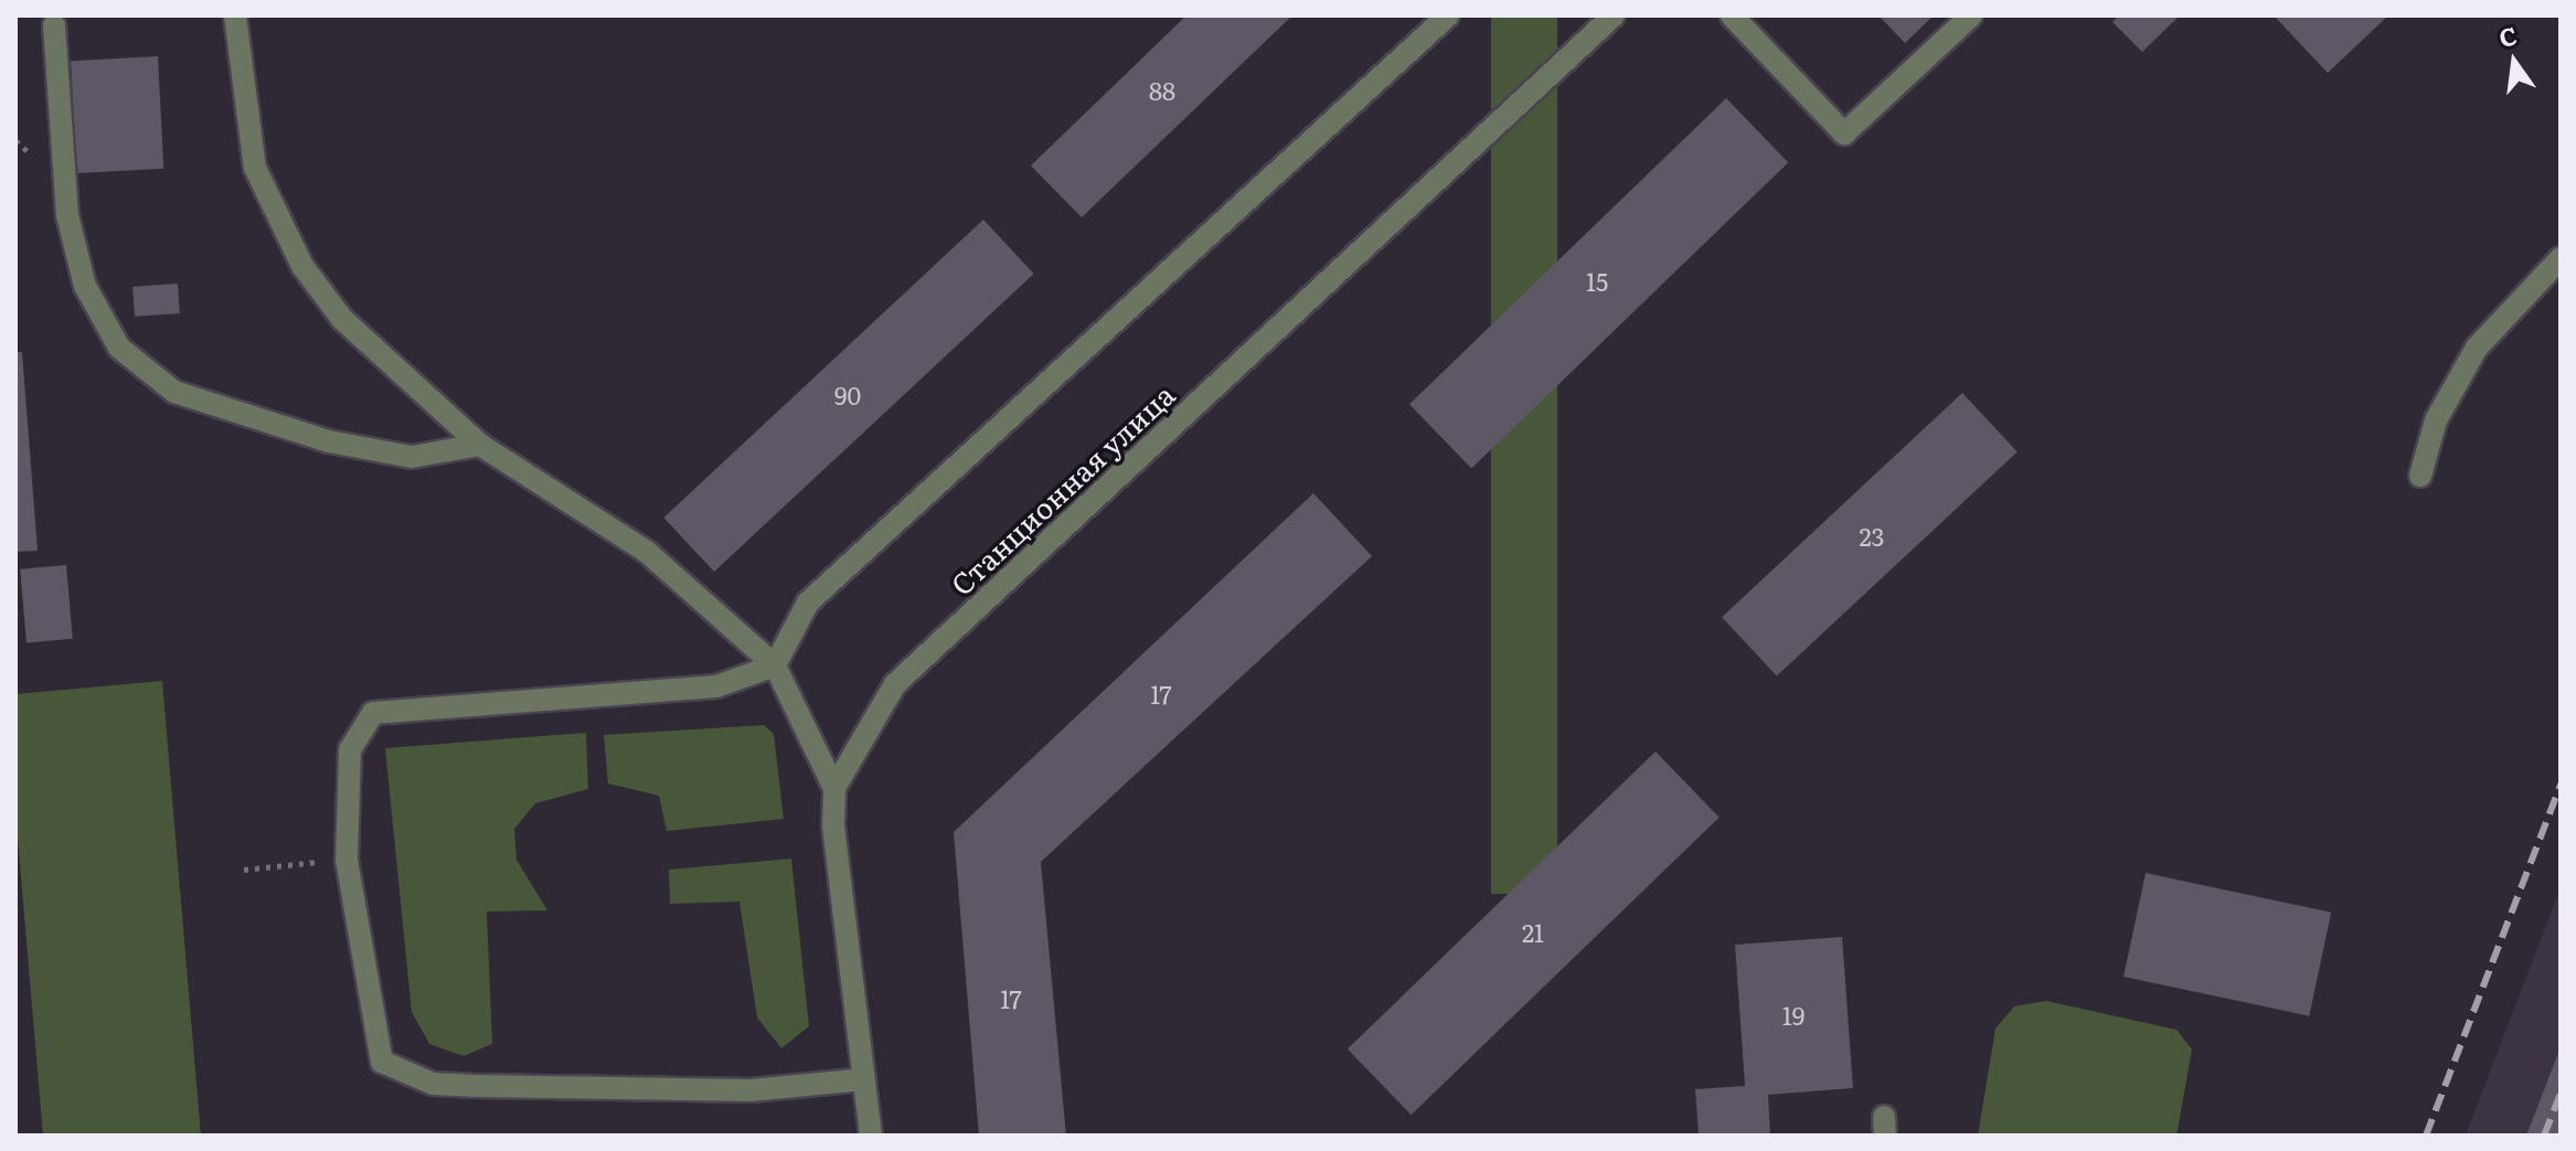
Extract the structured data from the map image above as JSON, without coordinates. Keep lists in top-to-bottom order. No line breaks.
{"streets":{"street":["Станционная улица"]},"house_numbers":["88","15","90","23","17","21","17","19"],"north":"top"}
